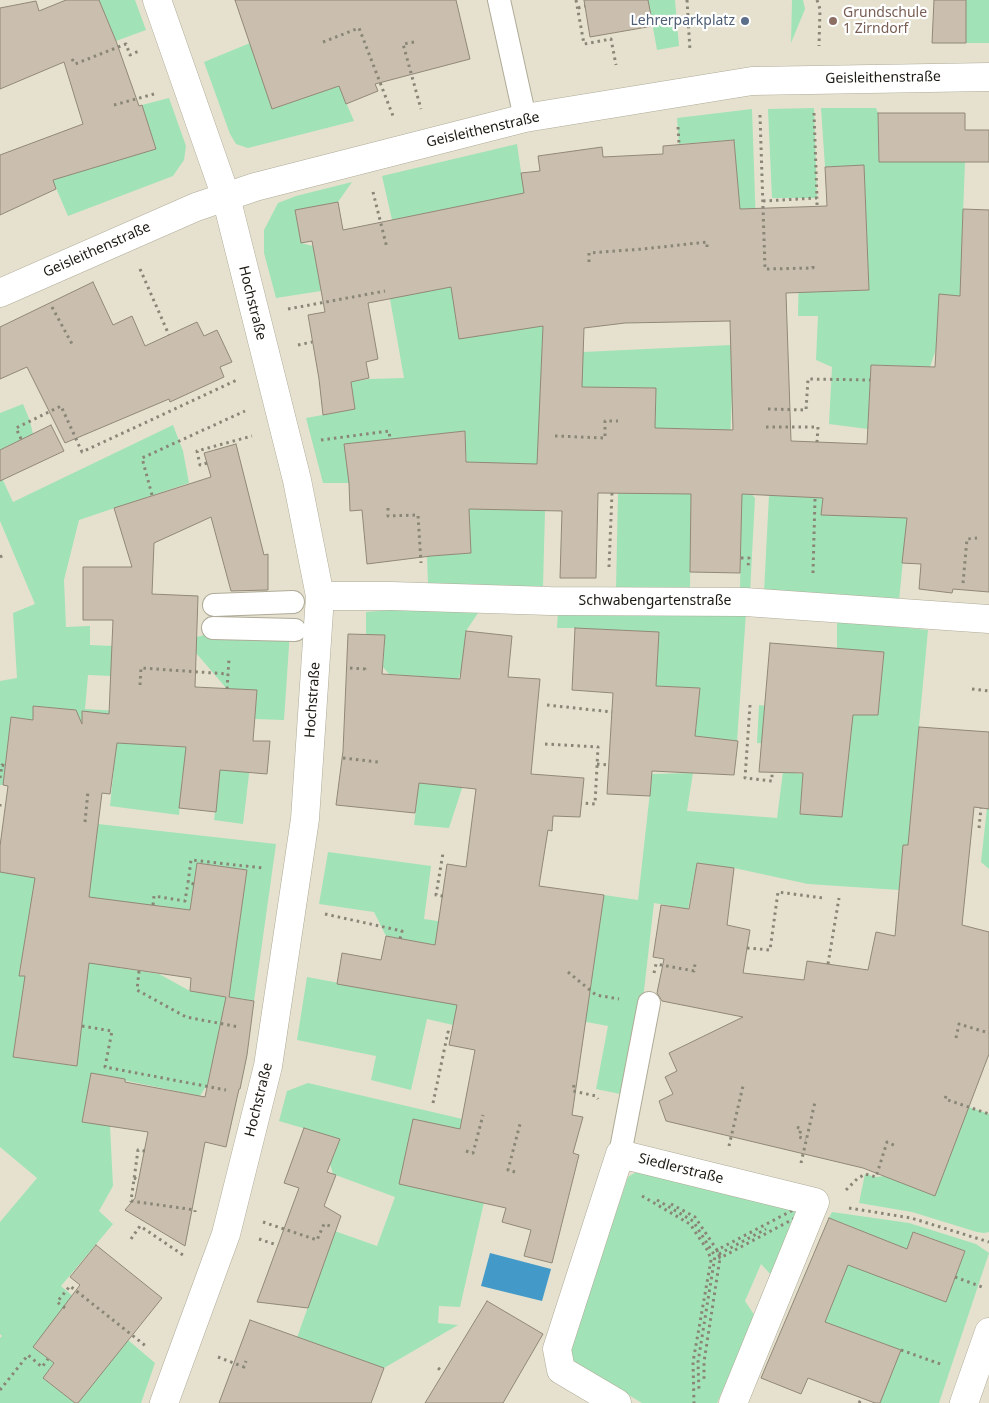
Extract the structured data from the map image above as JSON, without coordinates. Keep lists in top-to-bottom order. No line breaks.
{"streets":{"street":["Geisleithenstraße","Hochstraße","Schwabengartenstraße","Siedlerstraße"]},"crossings":[["Geisleithenstraße","Hochstraße"],["Hochstraße","Schwabengartenstraße"]],"places":["Lehrerparkplatz","Grundschule 1 Zirndorf"]}
